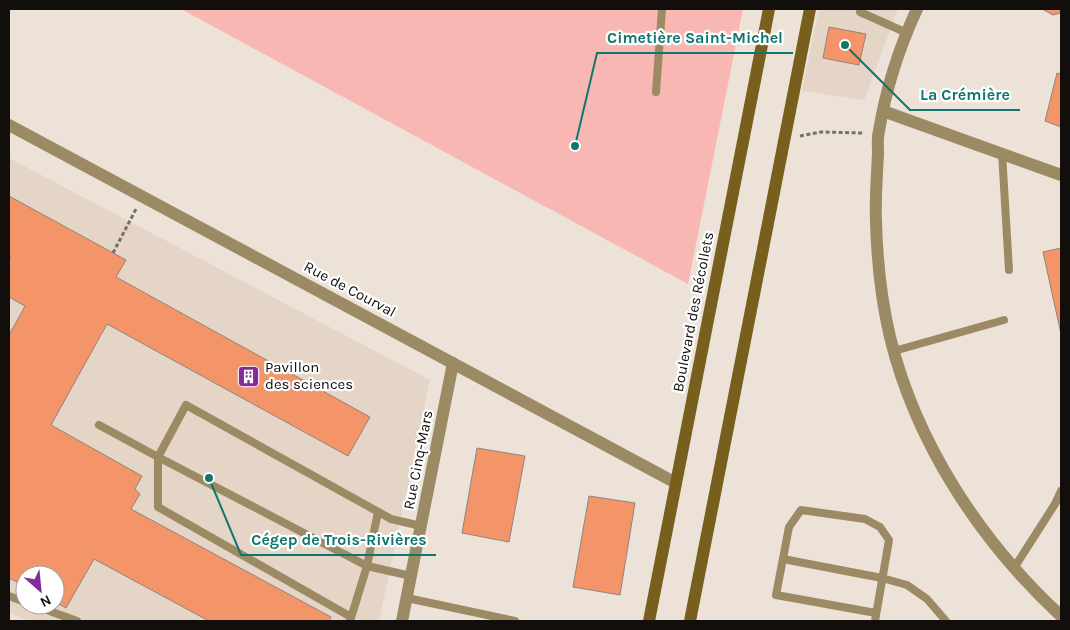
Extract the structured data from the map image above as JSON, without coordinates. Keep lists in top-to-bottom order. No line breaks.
{"streets":{"main road":["Boulevard des Récollets"],"street":["Rue de Courval","Rue Cinq-Mars"]},"crossings":[["Rue de Courval","Boulevard des Récollets"],["Rue de Courval","Rue Cinq-Mars"]],"places":{"other":["La Crémière","Cimetière Saint-Michel","Cégep de Trois-Rivières"],"building":["Pavillon des sciences"]},"north":"bottom right"}
